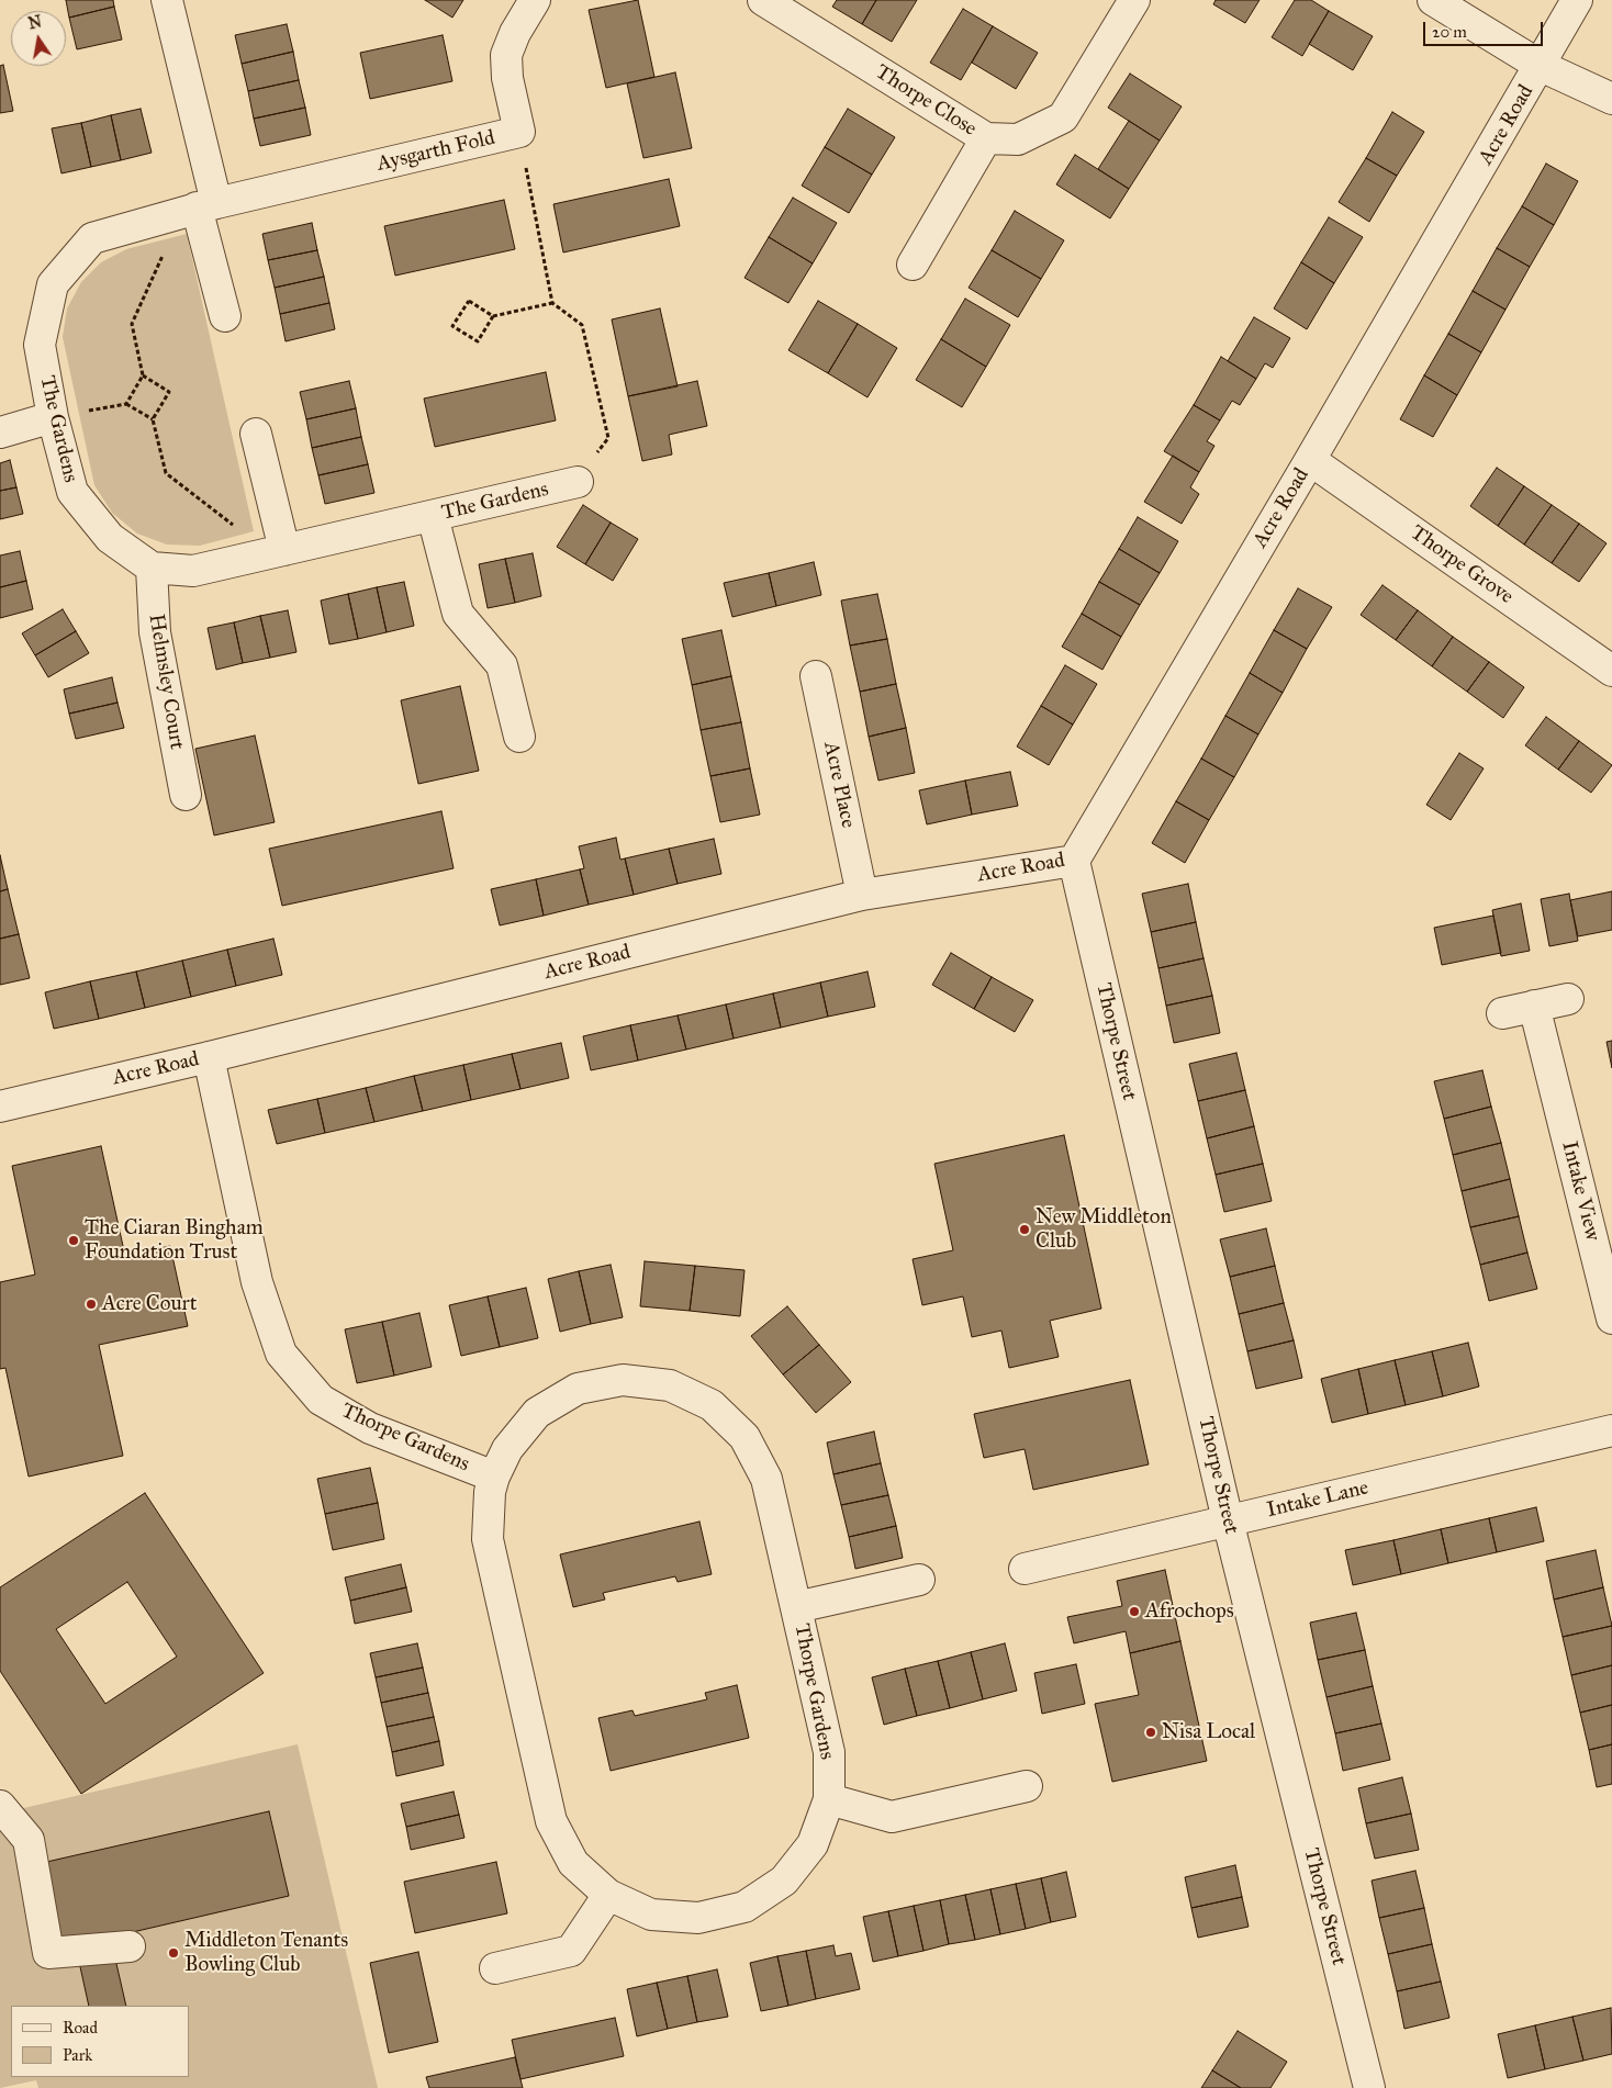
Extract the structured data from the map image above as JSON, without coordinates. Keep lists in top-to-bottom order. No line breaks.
{"streets":{"street":["Thorpe Close","Acre Road","Aysgarth Fold","The Gardens","Thorpe Grove","Helmsley Court","Acre Place","Thorpe Street","Intake View","Thorpe Gardens","Intake Lane"]},"crossings":[["Acre Road","Thorpe Grove"],["Acre Road","Acre Place"],["Acre Road","Thorpe Street"],["Acre Road","Thorpe Gardens"],["Aysgarth Fold","The Gardens"],["The Gardens","Helmsley Court"],["Thorpe Street","Intake Lane"]],"places":["New Middleton Club","The Ciaran Bingham Foundation Trust","Acre Court","Afrochops","Nisa Local","Middleton Tenants Bowling Club"],"legend":["Road","Park"],"scale_bar":"20 m","north":"top"}
